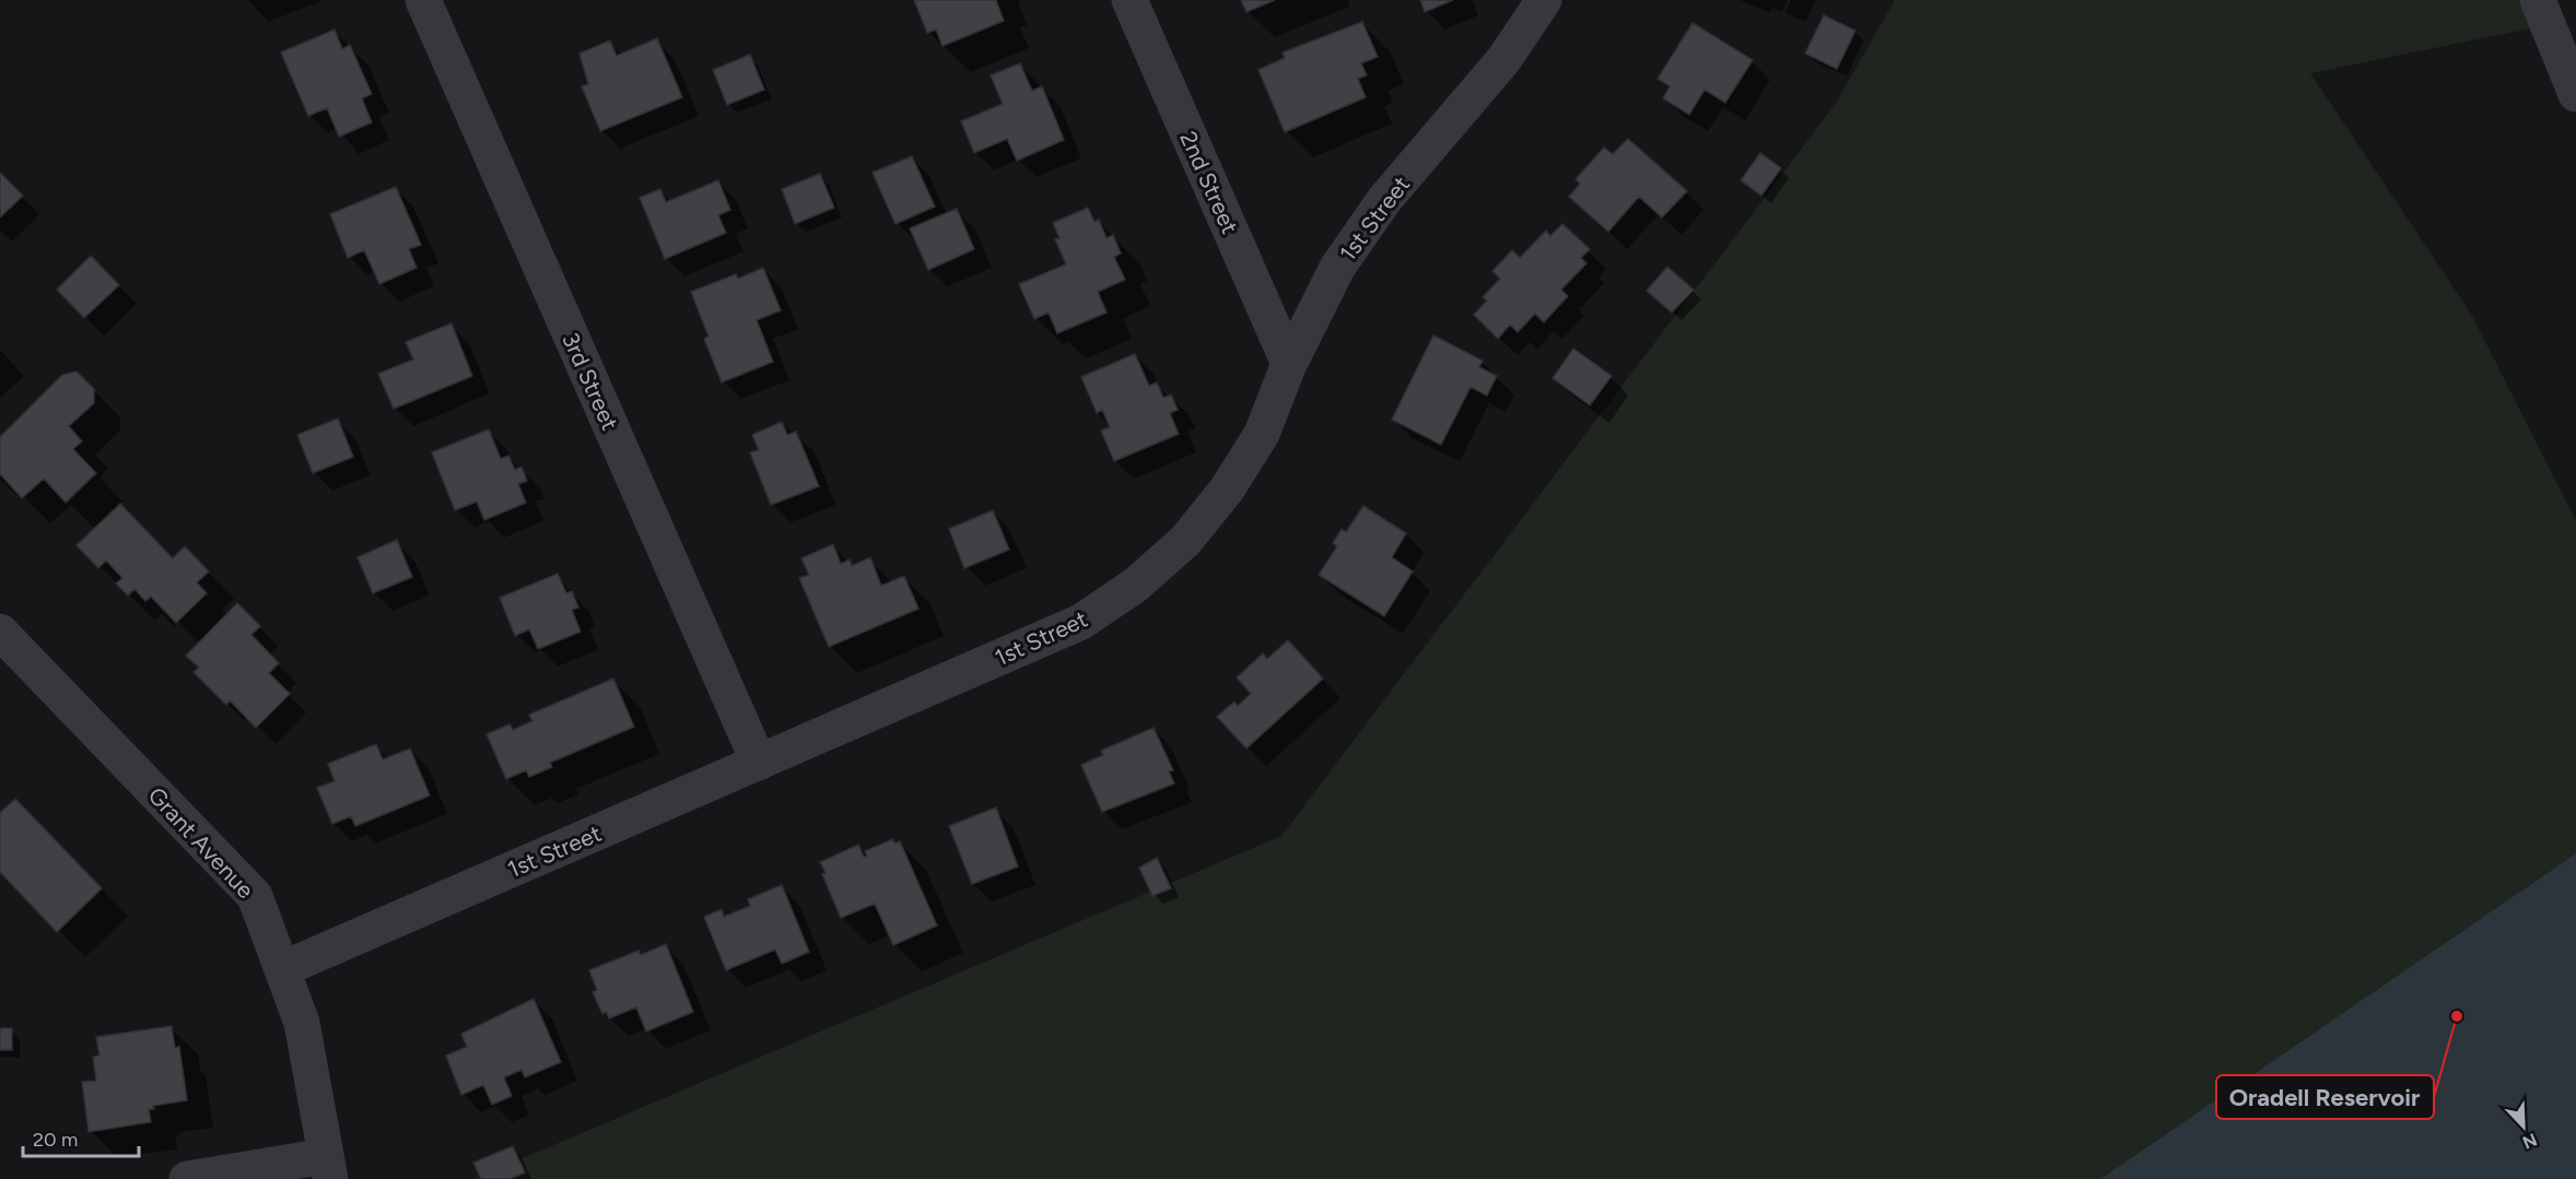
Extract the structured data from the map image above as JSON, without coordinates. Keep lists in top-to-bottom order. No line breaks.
{"streets":{"street":["2nd Street","1st Street","3rd Street","Grant Avenue"]},"crossings":[["2nd Street","1st Street"],["1st Street","3rd Street"],["1st Street","Grant Avenue"]],"places":["Oradell Reservoir"],"scale_bar":"20 m","north":"bottom right"}
